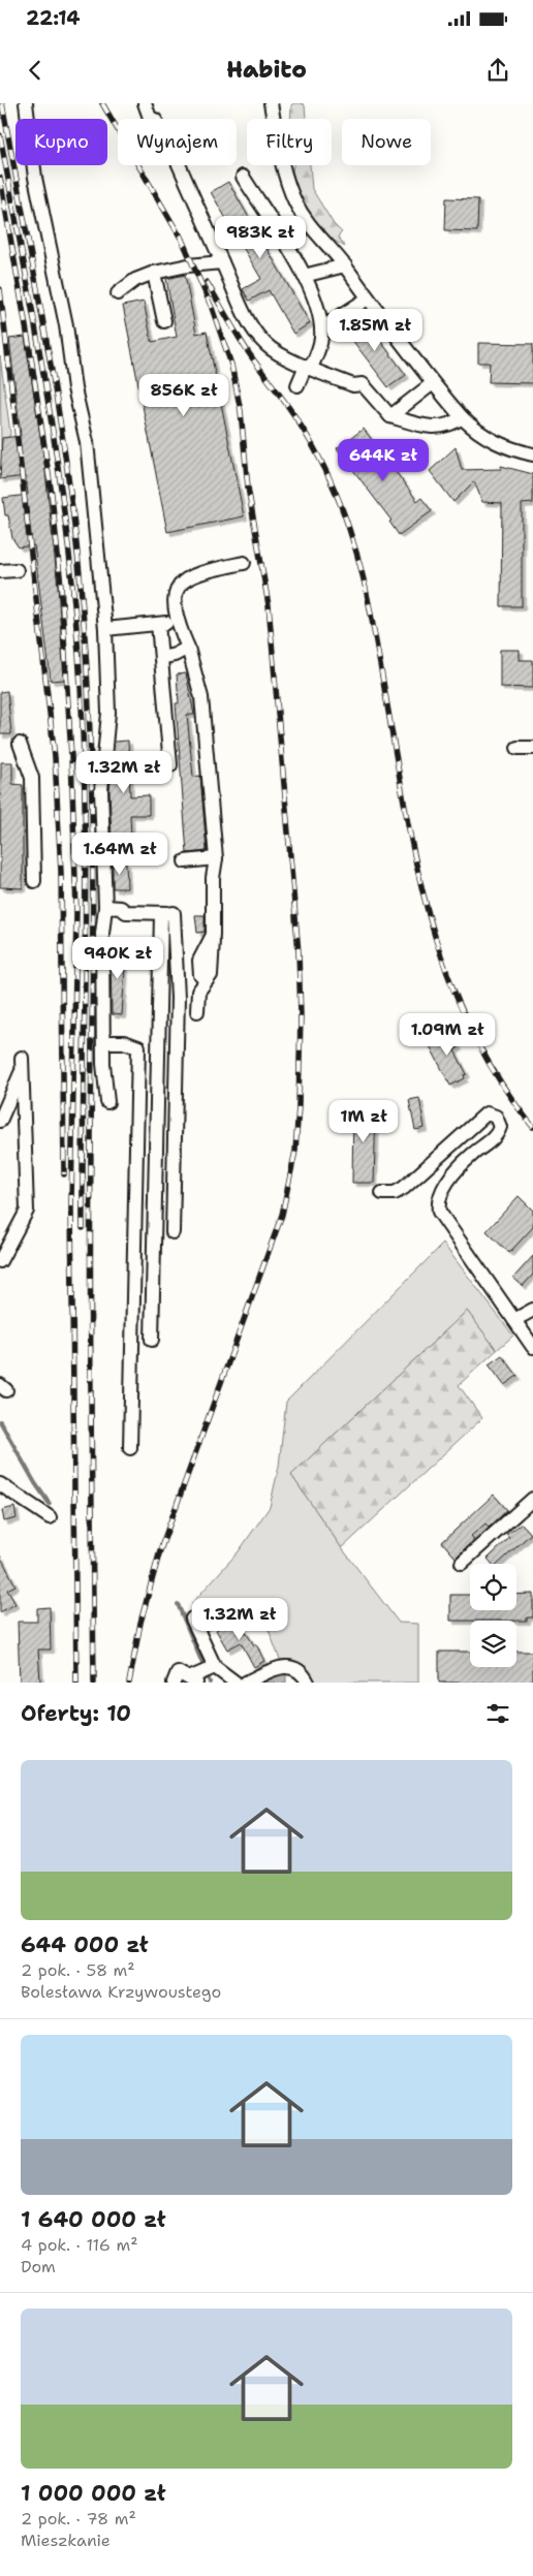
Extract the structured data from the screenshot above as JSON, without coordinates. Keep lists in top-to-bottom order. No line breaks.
{"page":{"status":"22:14","header":"Habito","chip":["Kupno","Wynajem","Filtry","Nowe"],"price":["983K zł","1.85M zł","856K zł","644K zł","1.32M zł","1.64M zł","940K zł","1.09M zł","1M zł","1.32M zł"],"heading":"Oferty: 10","list":[{"name":"644 000 zł","note":"2 pok. · 58 m² · Bolesława Krzywoustego"},{"name":"1 640 000 zł","note":"4 pok. · 116 m² · Dom"},{"name":"1 000 000 zł","note":"2 pok. · 78 m² · Mieszkanie"}]}}
